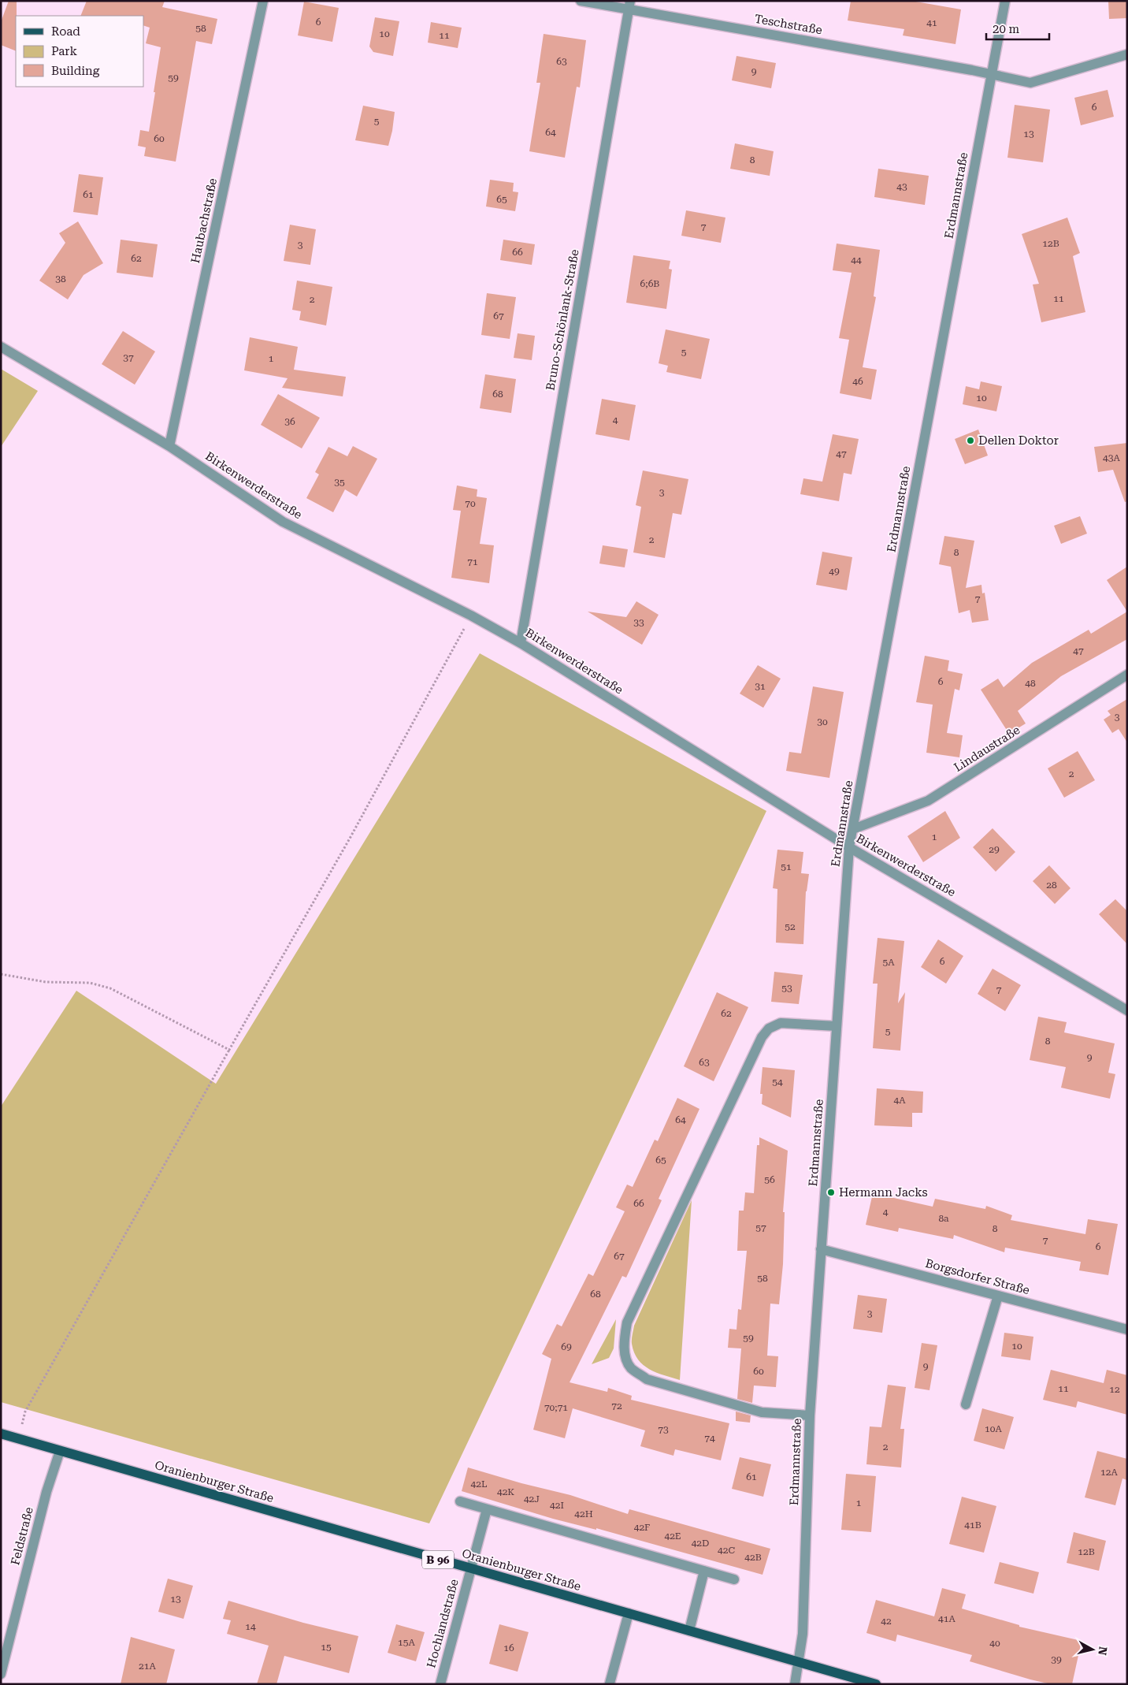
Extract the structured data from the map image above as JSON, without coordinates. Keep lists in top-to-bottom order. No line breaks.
{"streets":{"main road":["Oranienburger Straße","B 96"],"street":["Teschstraße","Erdmannstraße","Haubachstraße","Bruno-Schönlank-Straße","Birkenwerderstraße","Lindaustraße","Borgsdorfer Straße","Feldstraße","Hochlandstraße"]},"crossings":[["Teschstraße","Erdmannstraße"],["Teschstraße","Bruno-Schönlank-Straße"],["Erdmannstraße","Birkenwerderstraße"],["Erdmannstraße","Lindaustraße"],["Erdmannstraße","Borgsdorfer Straße"],["Erdmannstraße","Oranienburger Straße"],["Haubachstraße","Birkenwerderstraße"],["Bruno-Schönlank-Straße","Birkenwerderstraße"],["Oranienburger Straße","Feldstraße"],["Oranienburger Straße","Hochlandstraße"]],"places":["Dellen Doktor","Hermann Jacks"],"house_numbers":["6","41","58","10","11","63","9","59","6","5","64","13","60","8","43","61","65","7","12B","3","66","62","44","38","6;6B","11","2","67","5","37","1","46","68","10","4","36","47","43A","35","3","70","2","8","71","49","7","33","47","6","48","31","3","30","2","1","29","51","28","52","6","5A","53","7","62","5","8","9","63","54","4A","64","65","56","66","4","8a","57","8","7","6","67","58","68","3","59","10","69","9","60","11","12","72","70;71","10A","73","74","2","12A","61","42L","42K","42J","1","42I","42H","41B","42F","42E","42D","42C","12B","42B","13","41A","42","14","15A","40","15","16","39","21A"],"legend":["Road","Park","Building"],"scale_bar":"20 m","north":"right"}
